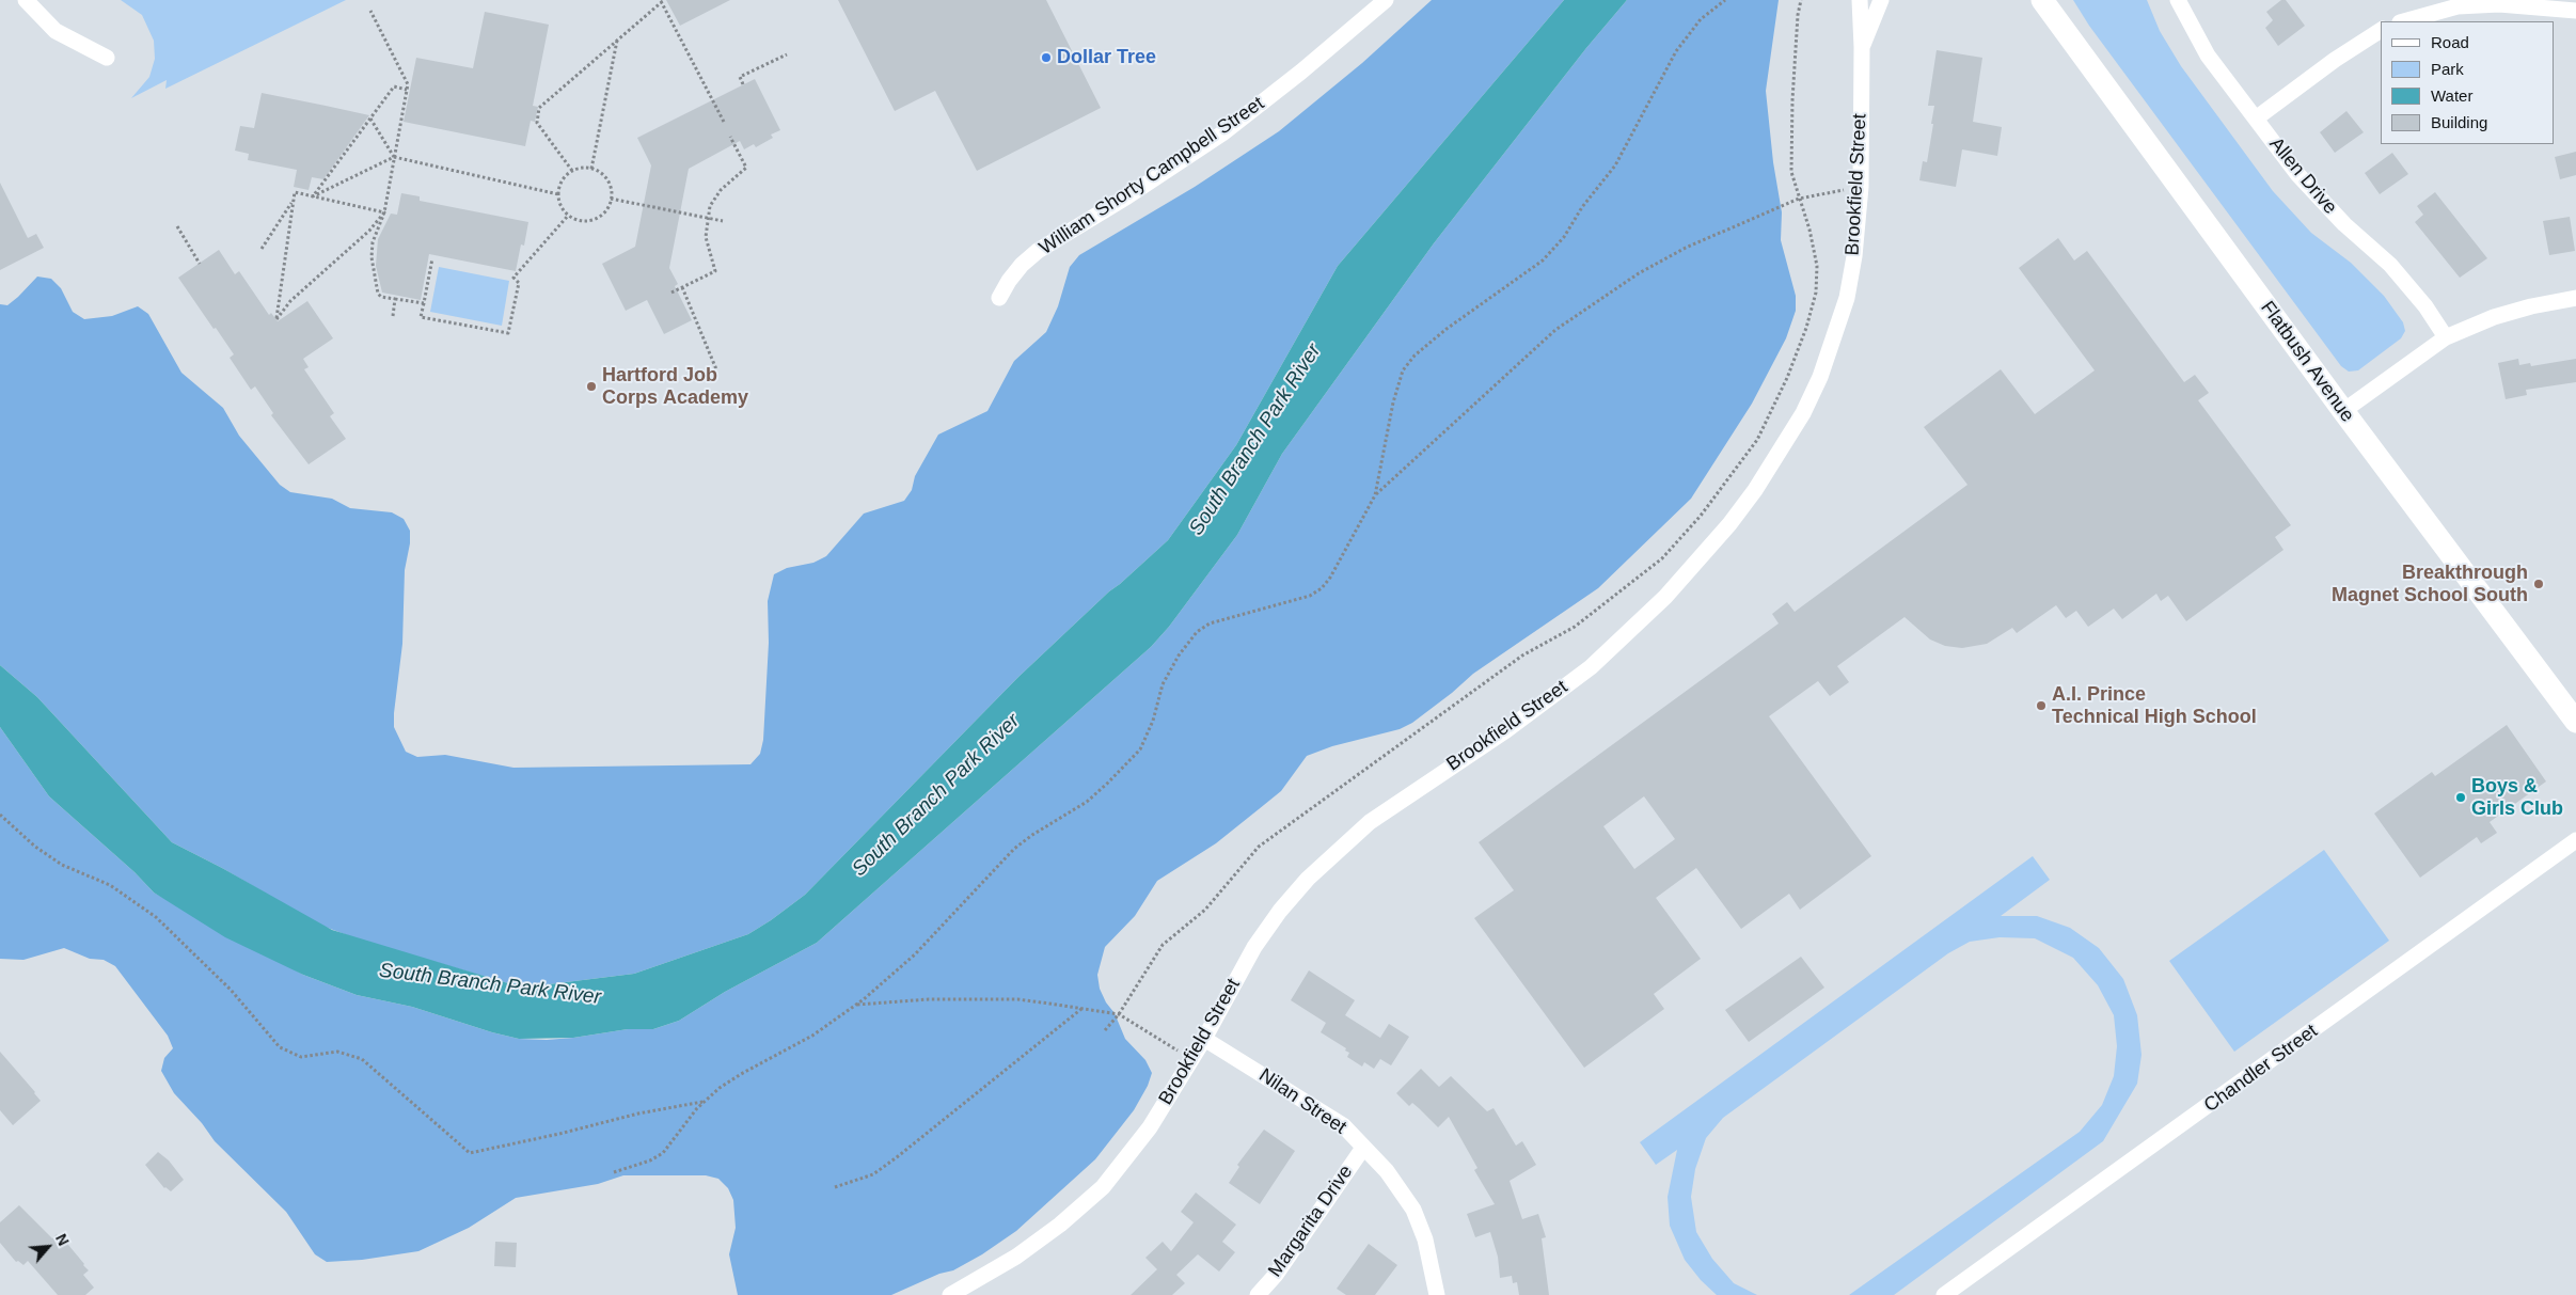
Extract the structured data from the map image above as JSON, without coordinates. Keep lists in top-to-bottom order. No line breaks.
{"streets":{"street":["William Shorty Campbell Street","Allen Drive","Brookfield Street","Flatbush Avenue","Chandler Street","Nilan Street","Margarita Drive"]},"crossings":[["Brookfield Street","Nilan Street"],["Nilan Street","Margarita Drive"]],"water":["South Branch Park River"],"places":["Dollar Tree","Hartford Job Corps Academy","Breakthrough Magnet School South","A.I. Prince Technical High School","Boys & Girls Club"],"legend":["Road","Park","Water","Building"],"north":"top right"}
